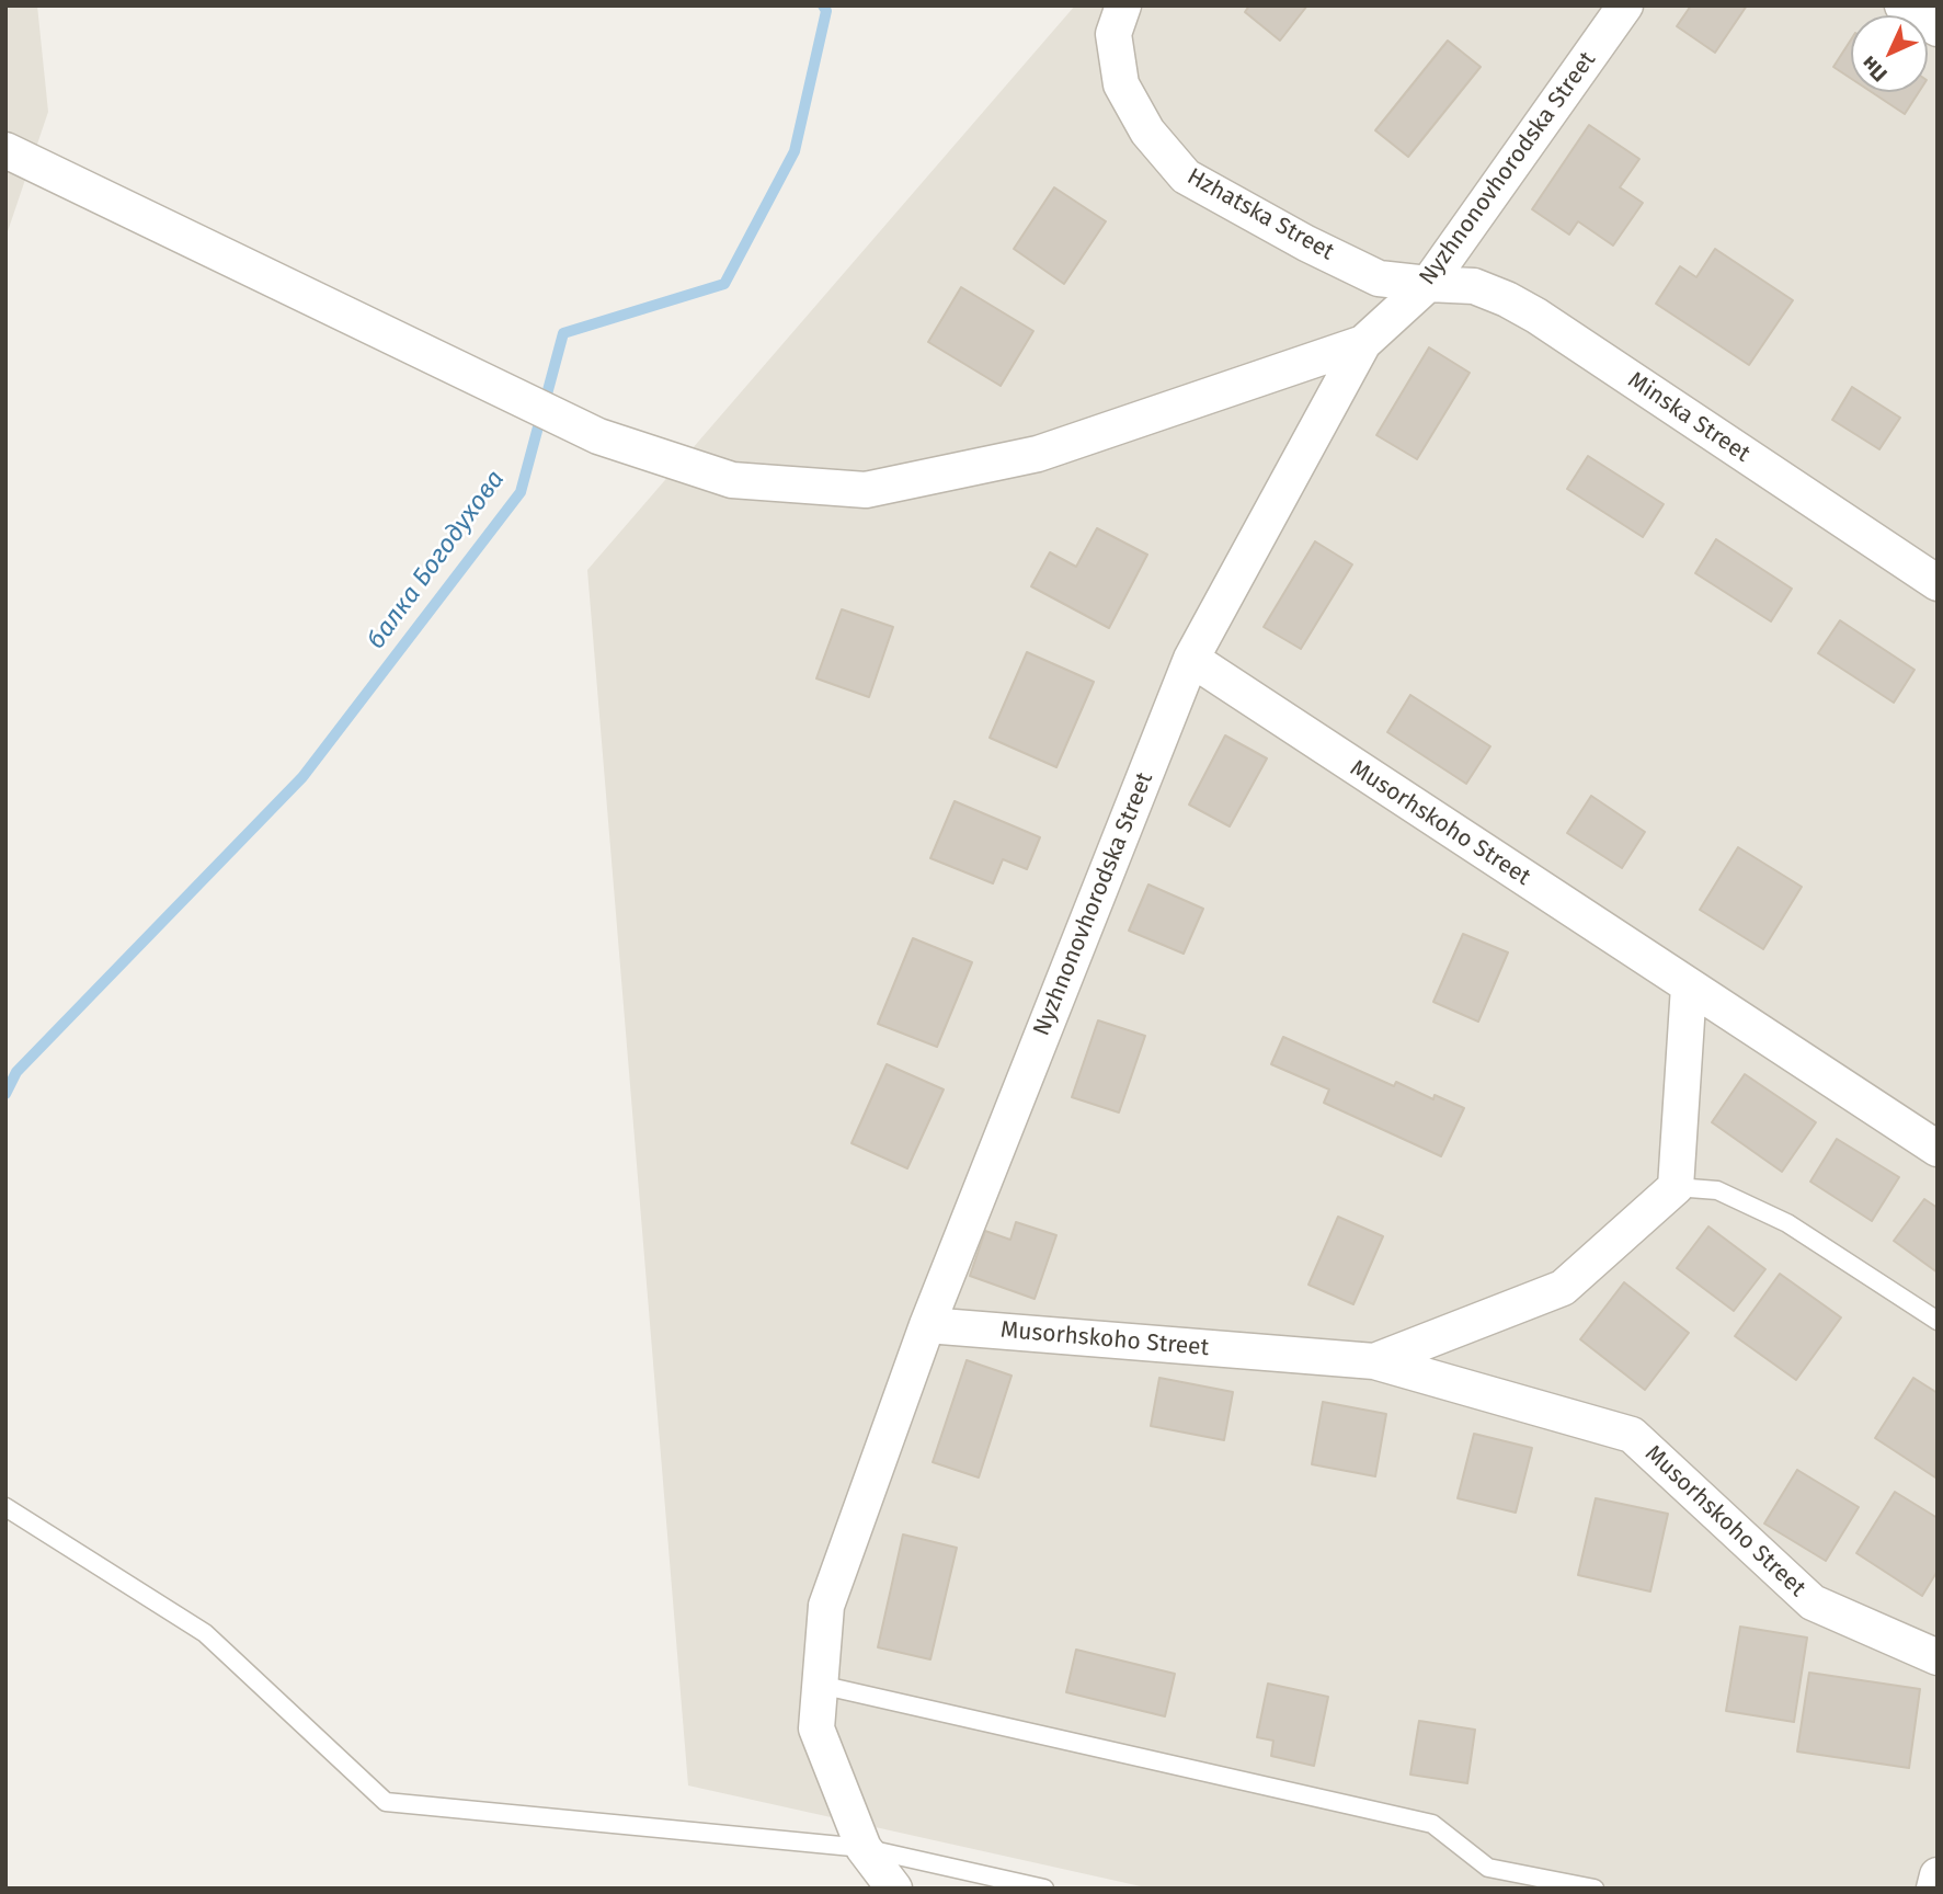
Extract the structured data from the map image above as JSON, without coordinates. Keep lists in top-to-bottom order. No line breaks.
{"streets":{"street":["Nyzhnonovhorodska Street","Hzhatska Street","Minska Street","Musorhskoho Street"]},"crossings":[["Nyzhnonovhorodska Street","Hzhatska Street"],["Nyzhnonovhorodska Street","Minska Street"],["Nyzhnonovhorodska Street","Musorhskoho Street"],["Hzhatska Street","Minska Street"]],"water":["балка Богодухова"],"north":"bottom left"}
